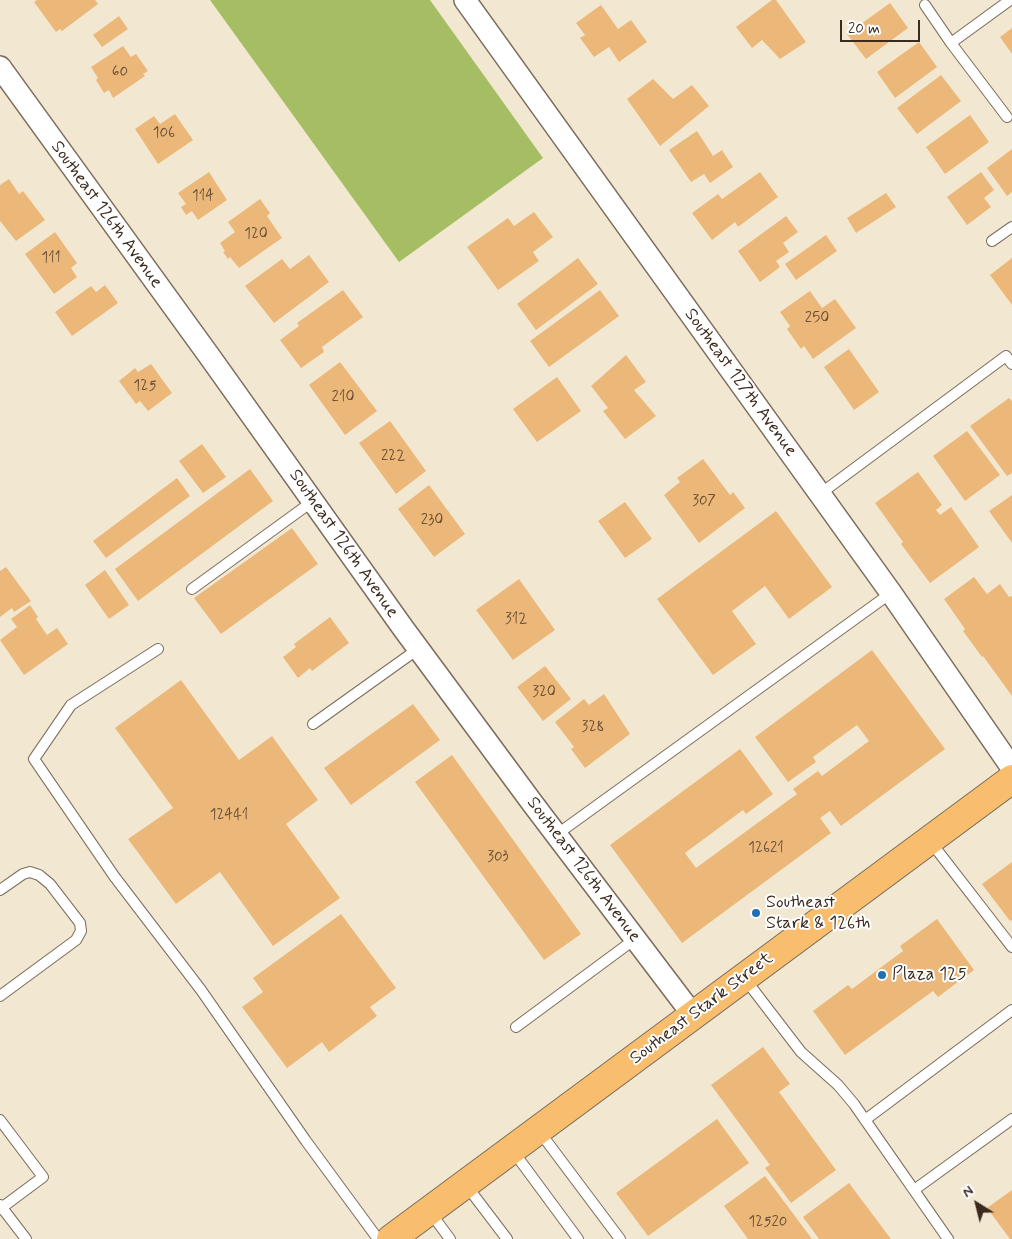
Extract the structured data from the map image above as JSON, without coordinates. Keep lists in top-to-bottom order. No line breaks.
{"streets":{"main road":["Southeast Stark Street"],"street":["Southeast 126th Avenue","Southeast 127th Avenue"]},"crossings":[["Southeast 126th Avenue","Southeast Stark Street"]],"places":["Southeast Stark & 126th","Plaza 125"],"house_numbers":["60","106","114","120","111","250","125","210","222","307","230","312","320","328","12441","12621","303","12520"],"scale_bar":"20 m","north":"top left"}
